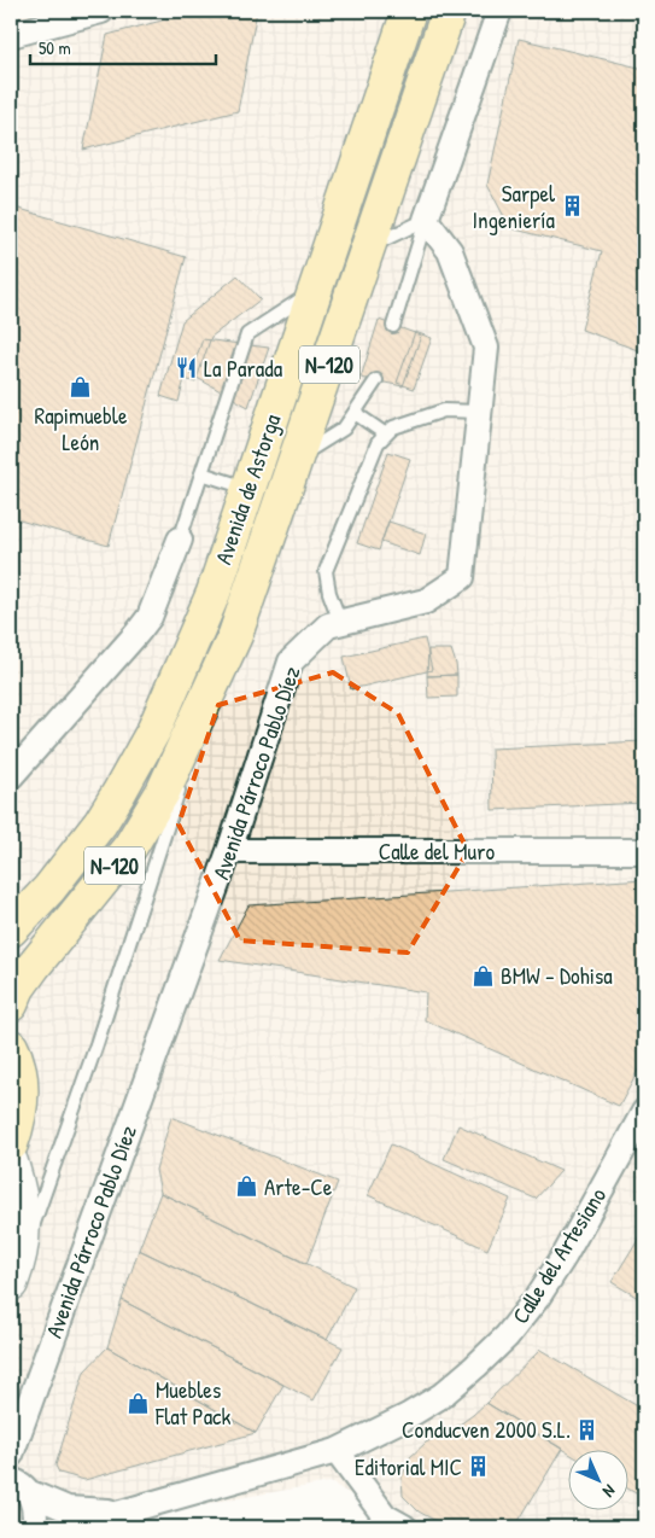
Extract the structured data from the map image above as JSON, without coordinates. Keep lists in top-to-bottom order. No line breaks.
{"streets":{"highway":["N-120","Avenida de Astorga"],"street":["Avenida Párroco Pablo Díez","Calle del Muro","Calle del Artesiano"]},"crossings":[["Avenida Párroco Pablo Díez","Calle del Muro"]],"places":{"building":["Sarpel Ingeniería","Conducven 2000 S.L.","Editorial MIC"],"restaurant":["La Parada"],"shop":["Rapimueble León","BMW - Dohisa","Arte-Ce","Muebles Flat Pack"]},"scale_bar":"50 m","north":"bottom right"}
